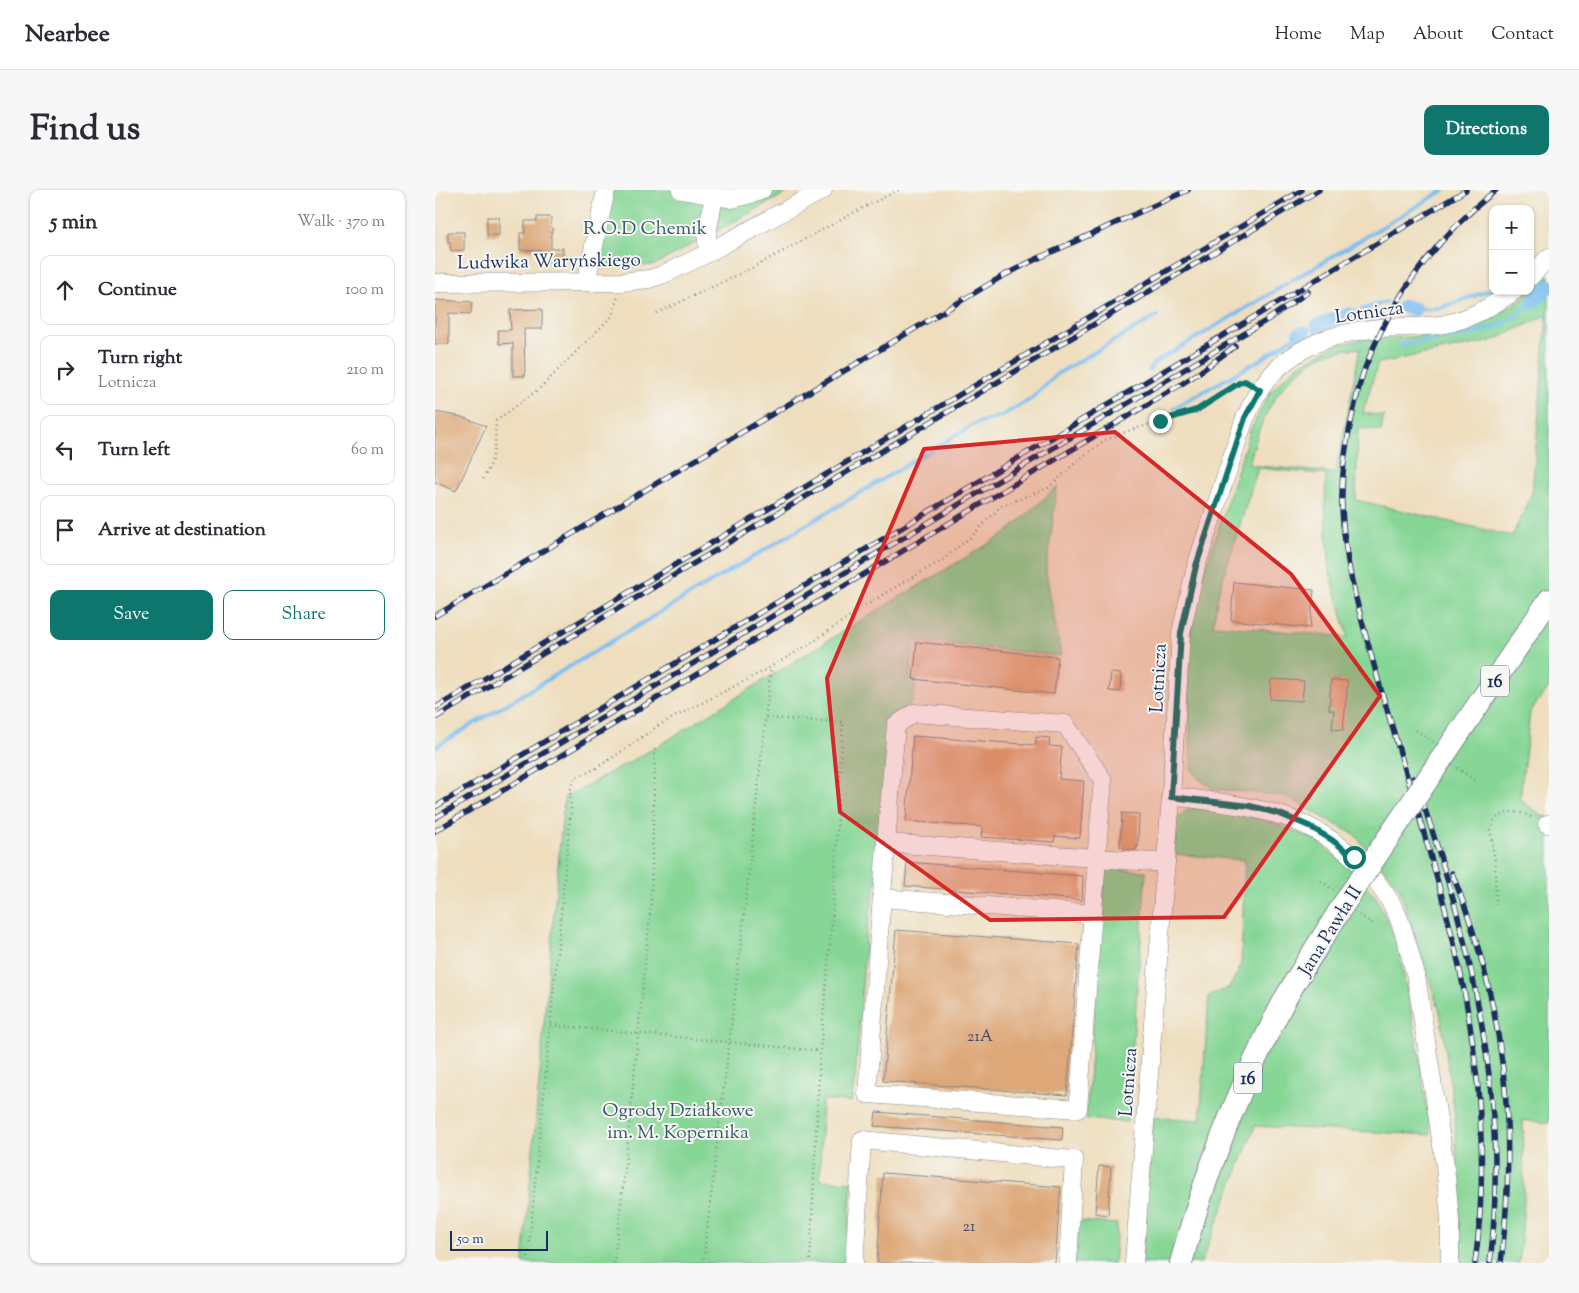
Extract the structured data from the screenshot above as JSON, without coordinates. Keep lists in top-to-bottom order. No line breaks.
{"streets":{"main road":["16","Jana Pawła II"],"street":["Ludwika Waryńskiego","Lotnicza"]},"parks":["R.O.D Chemik","Ogrody Działkowe im. M. Kopernika"],"house_numbers":["21A","21"],"scale_bar":"50 m","page":{"header":"Nearbee","nav":["Home","Map","About","Contact"],"title":"Find us","buttons":["Directions",["Save","Share"]],"heading":["5 min","Walk · 370 m"],"map_buttons":["+","−"],"list":[["Continue","100 m"],["Turn right","Lotnicza","210 m"],["Turn left","60 m"],"Arrive at destination"],"scale":"50 m"}}
